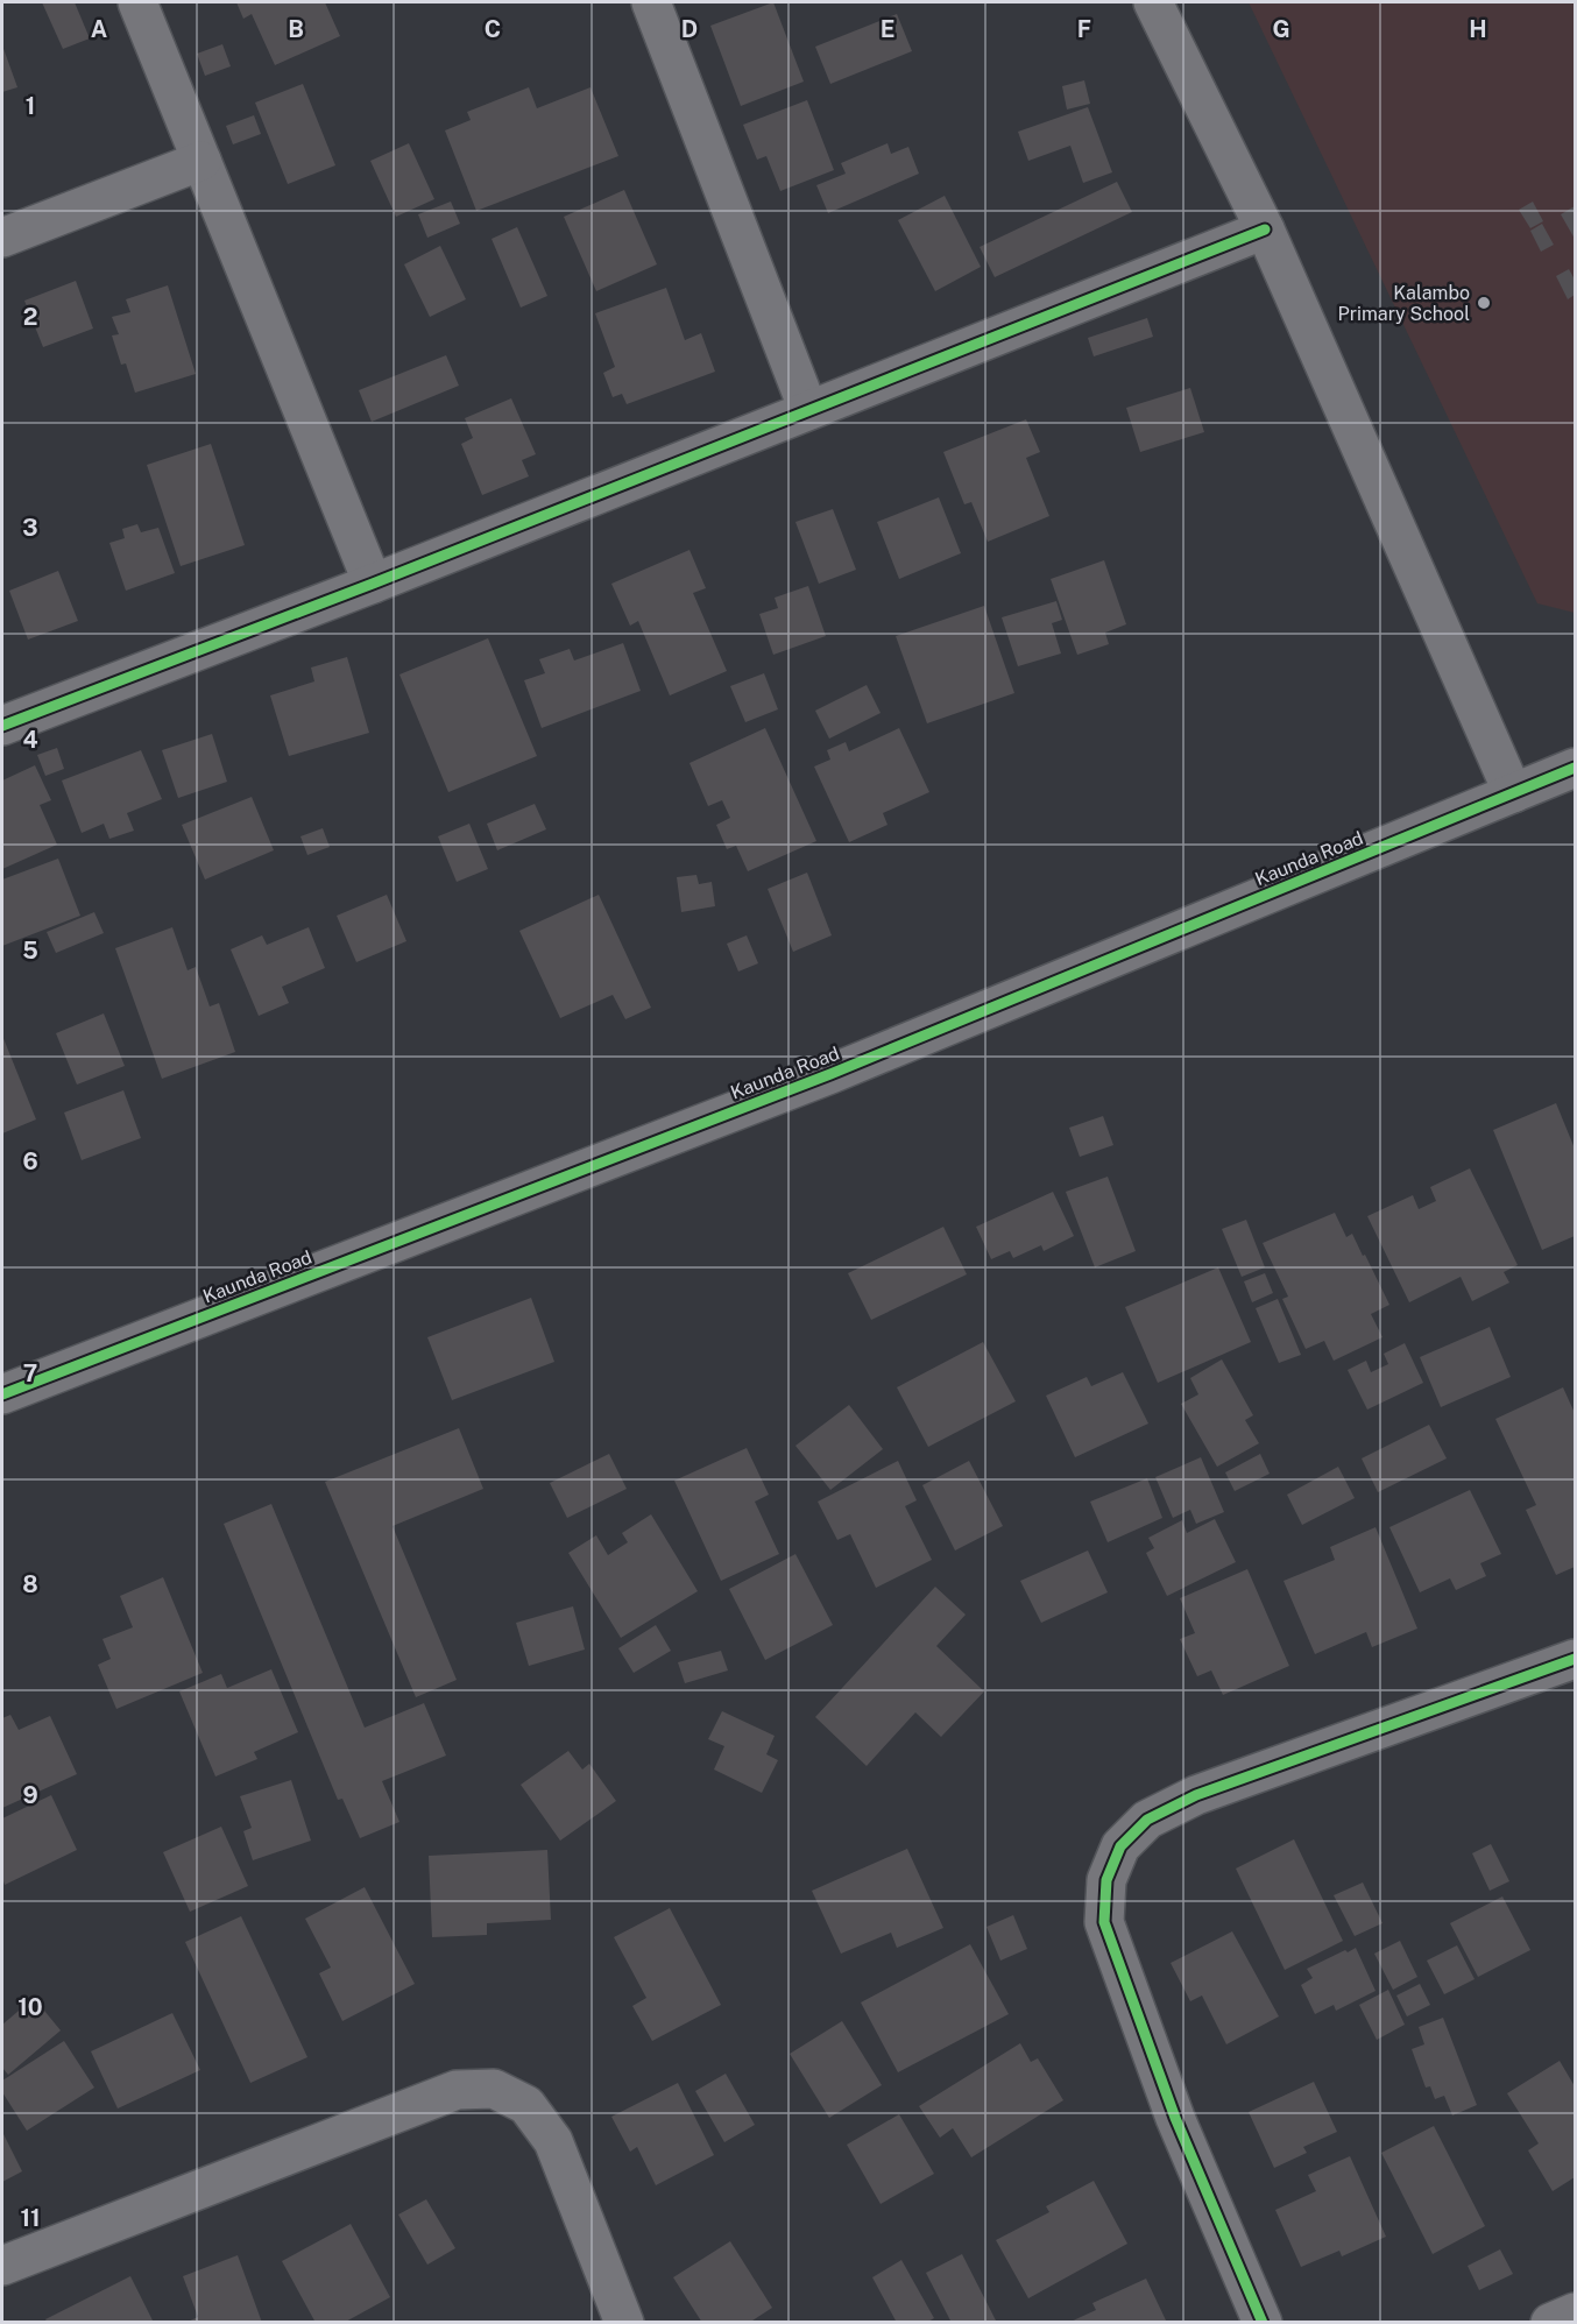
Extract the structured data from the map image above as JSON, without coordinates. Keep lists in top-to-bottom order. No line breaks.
{"streets":{"street":["Kaunda Road"]},"places":["Kalambo Primary School"],"grid":{"columns":["A","B","C","D","E","F","G","H"],"rows":["1","2","3","4","5","6","7","8","9","10","11"]}}
